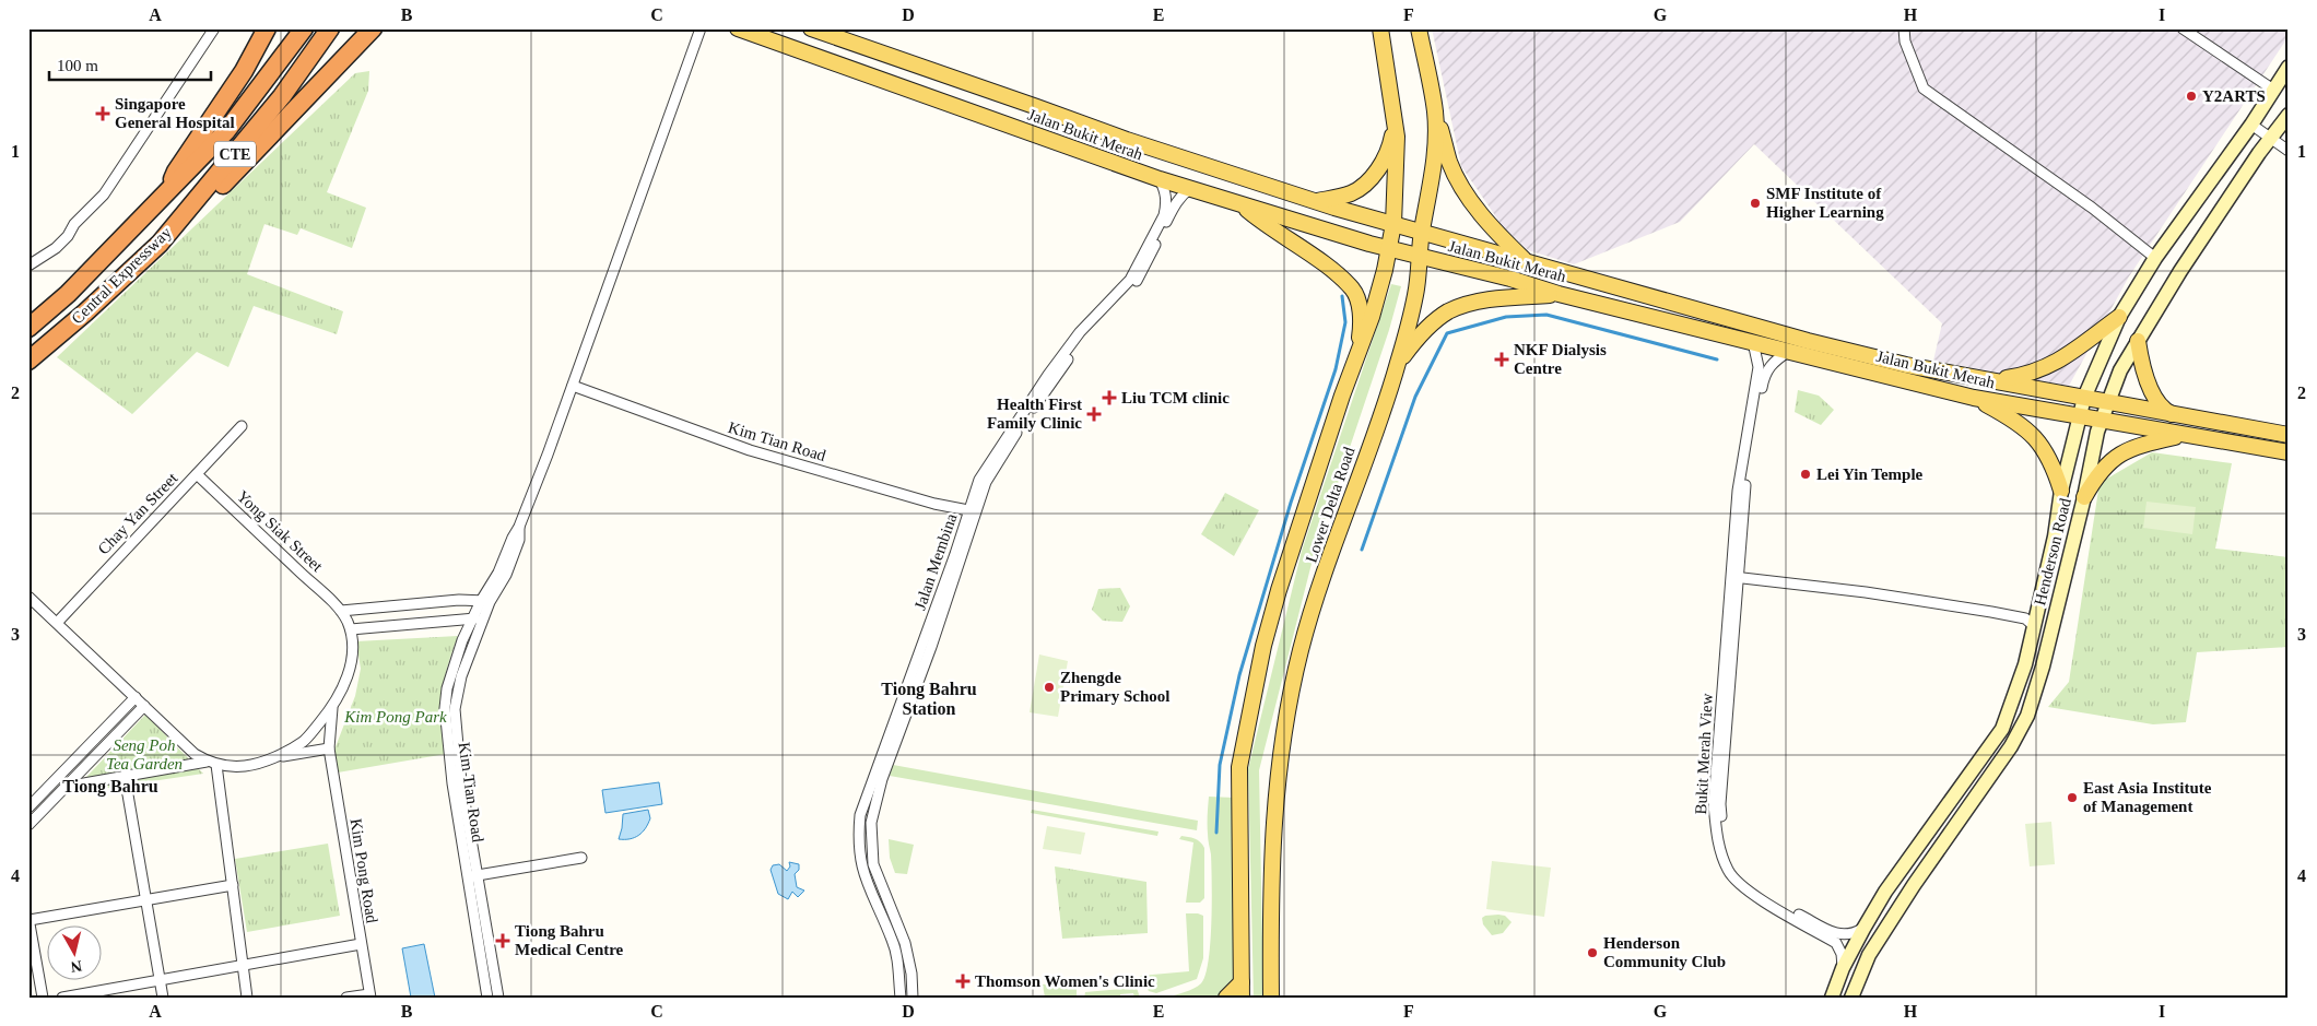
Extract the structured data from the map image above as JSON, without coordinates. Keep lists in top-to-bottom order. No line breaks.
{"streets":{"highway":["CTE","Central Expressway"],"main road":["Jalan Bukit Merah","Lower Delta Road","Henderson Road"],"street":["Kim Tian Road","Chay Yan Street","Yong Siak Street","Jalan Membina","Bukit Merah View","Kim Pong Road"]},"crossings":[["Jalan Bukit Merah","Lower Delta Road"],["Jalan Bukit Merah","Henderson Road"],["Jalan Bukit Merah","Jalan Membina"],["Jalan Bukit Merah","Bukit Merah View"],["Kim Tian Road","Jalan Membina"],["Chay Yan Street","Yong Siak Street"],["Henderson Road","Bukit Merah View"]],"districts":["Tiong Bahru Station","Tiong Bahru"],"parks":["Kim Pong Park","Seng Poh Tea Garden"],"places":{"other":["Y2ARTS","SMF Institute of Higher Learning","Lei Yin Temple","Zhengde Primary School","East Asia Institute of Management","Henderson Community Club"],"health":["Singapore General Hospital","NKF Dialysis Centre","Liu TCM clinic","Health First Family Clinic","Tiong Bahru Medical Centre","Thomson Women's Clinic"]},"scale_bar":"100 m","north":"bottom","grid":{"columns":["A","B","C","D","E","F","G","H","I"],"rows":["1","2","3","4"]}}
